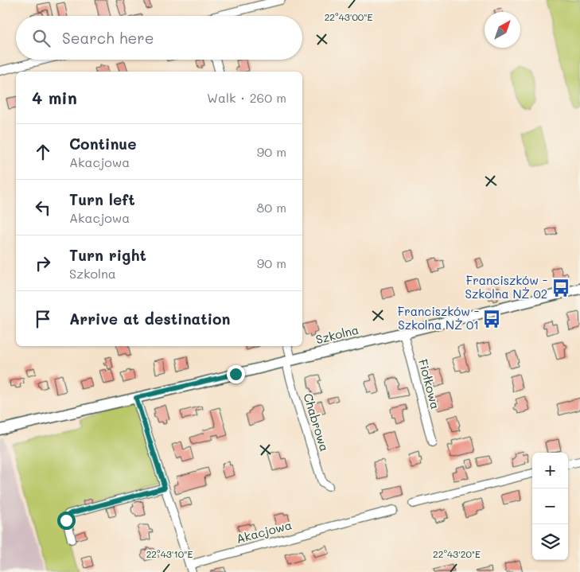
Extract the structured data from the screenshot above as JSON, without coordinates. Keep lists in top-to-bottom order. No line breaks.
{"streets":{"street":["Szkolna","Fiołkowa","Chabrowa","Akacjowa"]},"crossings":[["Szkolna","Fiołkowa"],["Szkolna","Chabrowa"],["Szkolna","Akacjowa"]],"places":{"bus stop":["Franciszków - Szkolna NŻ 02","Franciszków - Szkolna NŻ 01"]},"north":"top right","page":{"search":"Search here","heading":["4 min","Walk · 260 m"],"list":[["Continue","Akacjowa","90 m"],["Turn left","Akacjowa","80 m"],["Turn right","Szkolna","90 m"],"Arrive at destination"],"map_buttons":["+","−"]},"coordinates":["22°43'00\"E","22°43'10\"E","22°43'20\"E"]}
